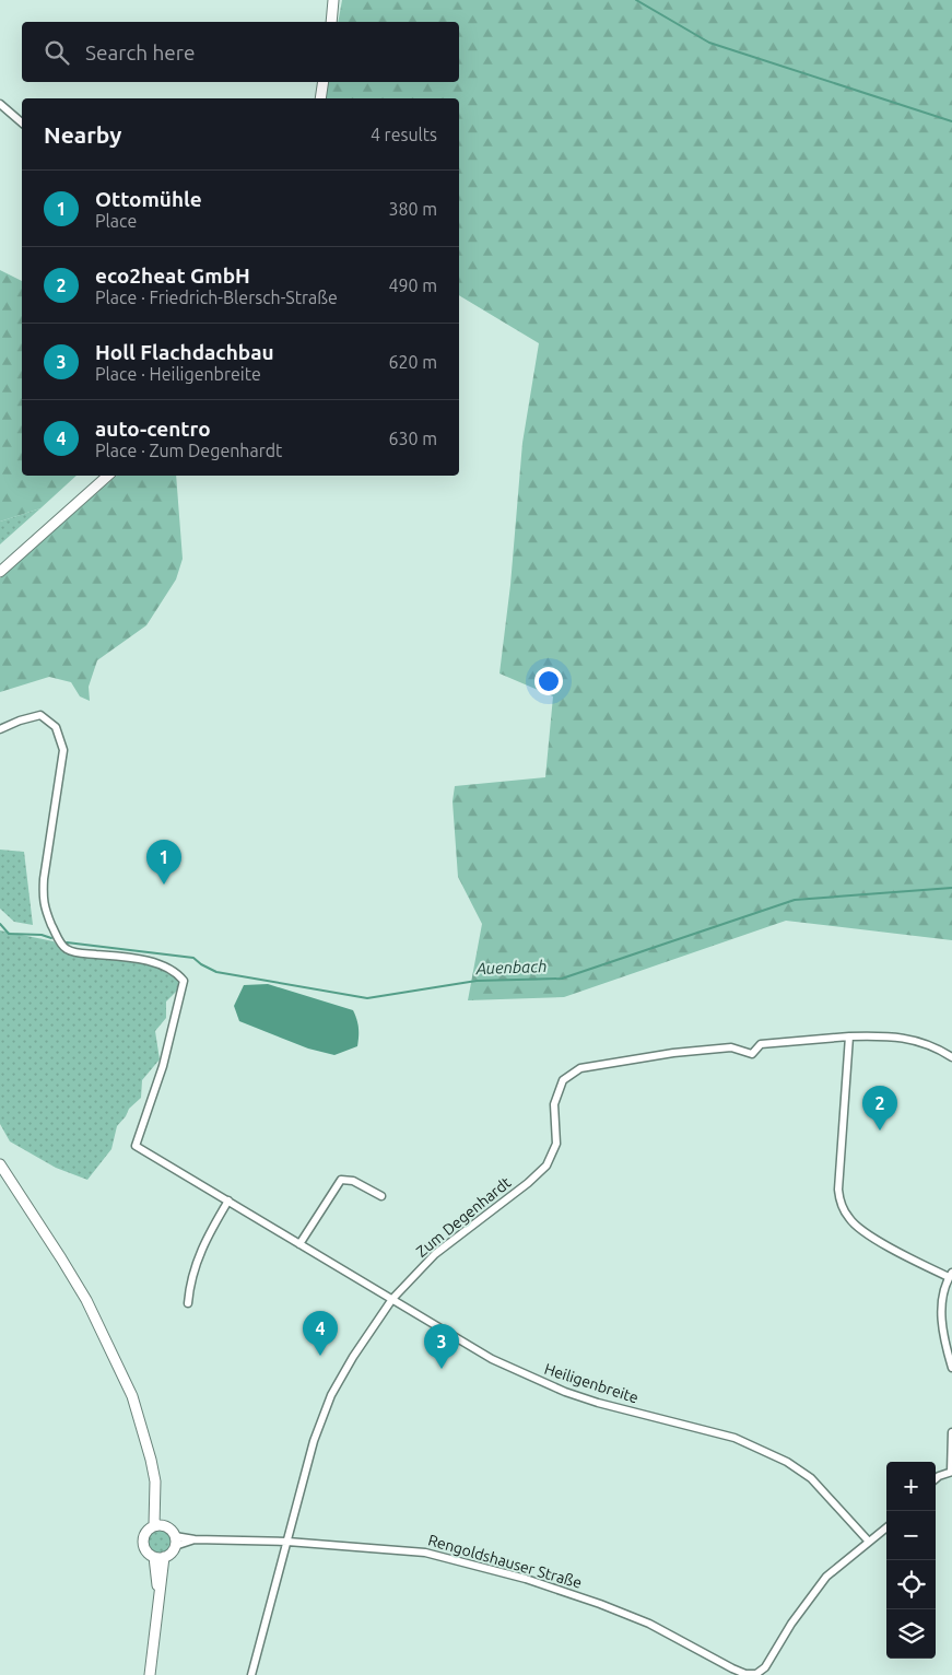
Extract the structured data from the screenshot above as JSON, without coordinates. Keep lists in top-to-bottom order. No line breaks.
{"streets":{"street":["Zum Degenhardt","Heiligenbreite","Rengoldshauser Straße"]},"crossings":[["Zum Degenhardt","Heiligenbreite"],["Zum Degenhardt","Rengoldshauser Straße"]],"water":["Auenbach"],"page":{"search":"Search here","heading":["Nearby","4 results"],"list":[{"mark":"1","name":"Ottomühle","note":"Place","value":"380 m"},{"mark":"2","name":"eco2heat GmbH","note":"Place · Friedrich-Blersch-Straße","value":"490 m"},{"mark":"3","name":"Holl Flachdachbau","note":"Place · Heiligenbreite","value":"620 m"},{"mark":"4","name":"auto-centro","note":"Place · Zum Degenhardt","value":"630 m"}],"pins":["1","2","4","3"],"map_buttons":["+","−"]}}
